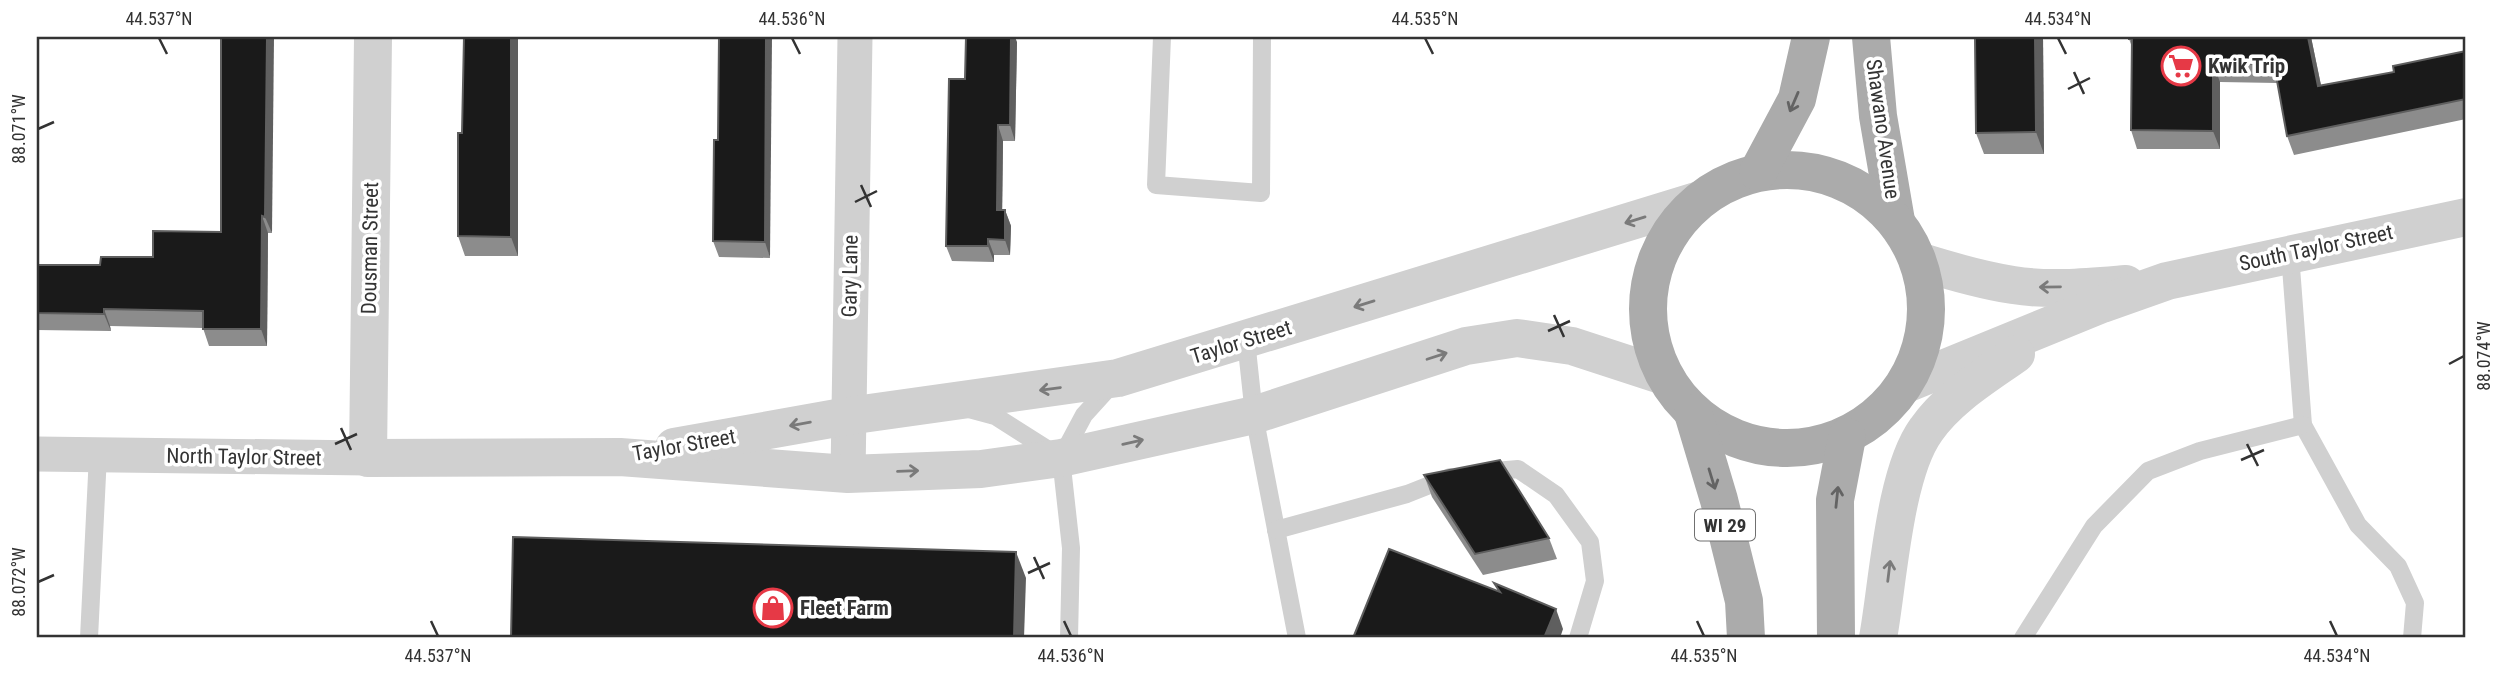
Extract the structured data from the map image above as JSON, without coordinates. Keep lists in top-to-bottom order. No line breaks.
{"streets":{"main road":["Shawano Avenue","WI 29"],"street":["Dousman Street","South Taylor Street","Gary Lane","Taylor Street","North Taylor Street"]},"crossings":[["Shawano Avenue","WI 29"],["Dousman Street","North Taylor Street"],["South Taylor Street","WI 29"],["Gary Lane","Taylor Street"],["Taylor Street","North Taylor Street"],["Taylor Street","WI 29"]],"places":{"supermarket":["Kwik Trip"],"shop":["Fleet Farm"]},"coordinates":["44.537°N","44.536°N","44.535°N","44.534°N","88.071°W","88.074°W","88.072°W"]}
